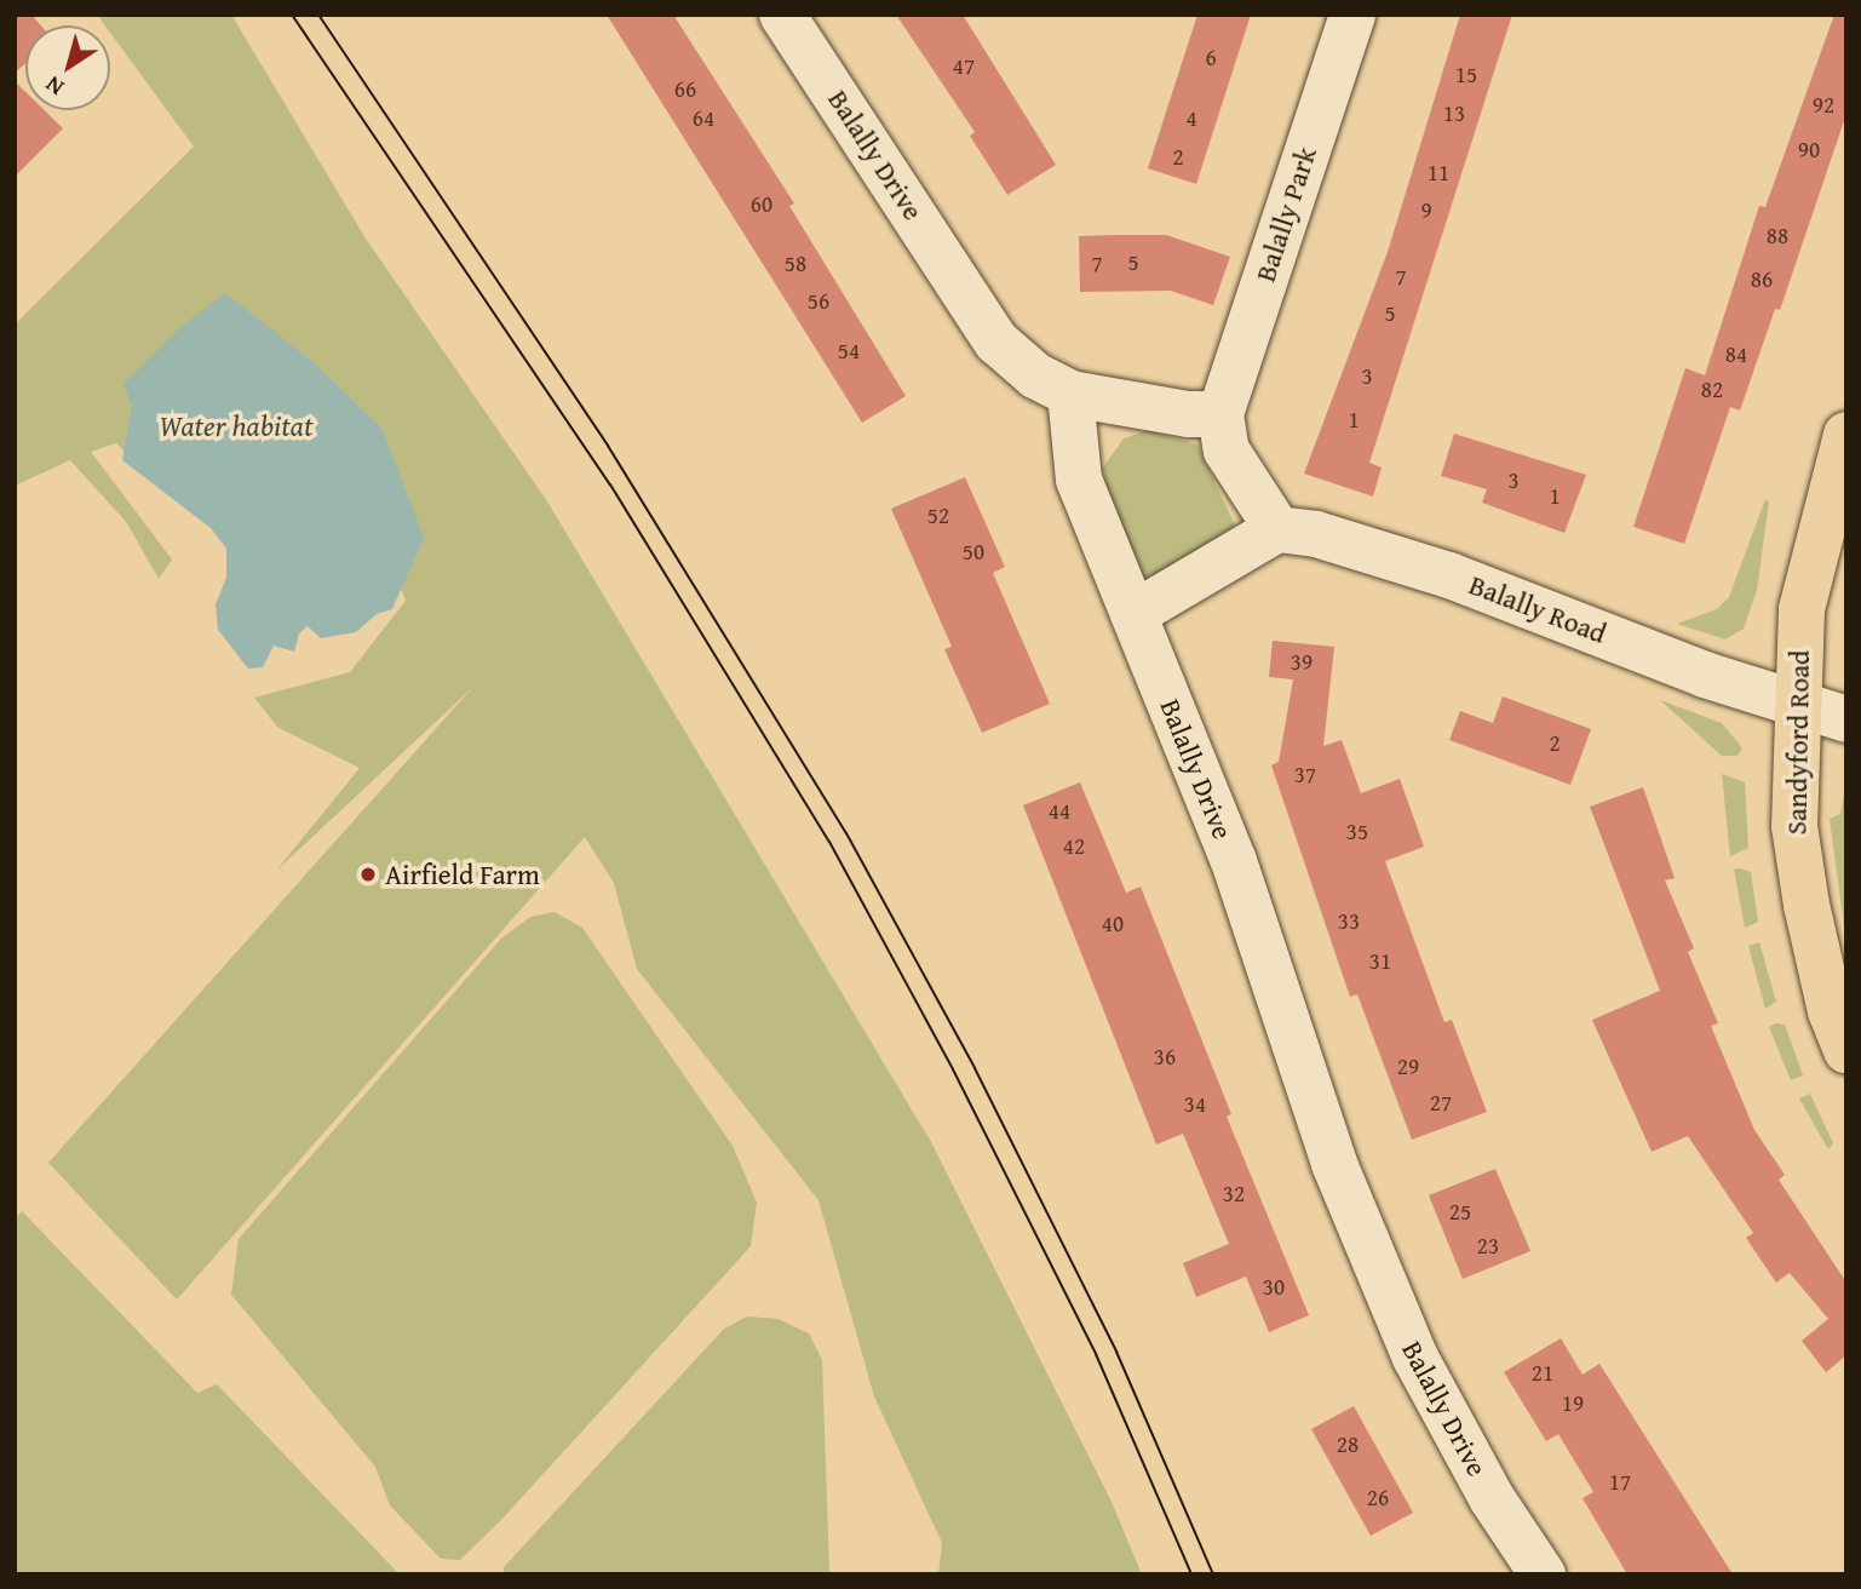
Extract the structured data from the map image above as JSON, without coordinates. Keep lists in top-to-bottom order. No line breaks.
{"streets":{"main road":["Sandyford Road"],"street":["Balally Drive","Balally Park","Balally Road"]},"crossings":[["Balally Road","Sandyford Road"]],"water":["Water habitat"],"places":["Airfield Farm"],"house_numbers":["6","47","15","66","92","13","64","4","90","2","11","60","9","88","5","58","7","7","86","56","5","54","84","3","82","1","3","1","52","50","39","2","37","44","35","42","33","40","31","36","29","27","34","32","25","23","30","21","19","28","17","26"],"north":"bottom left"}
